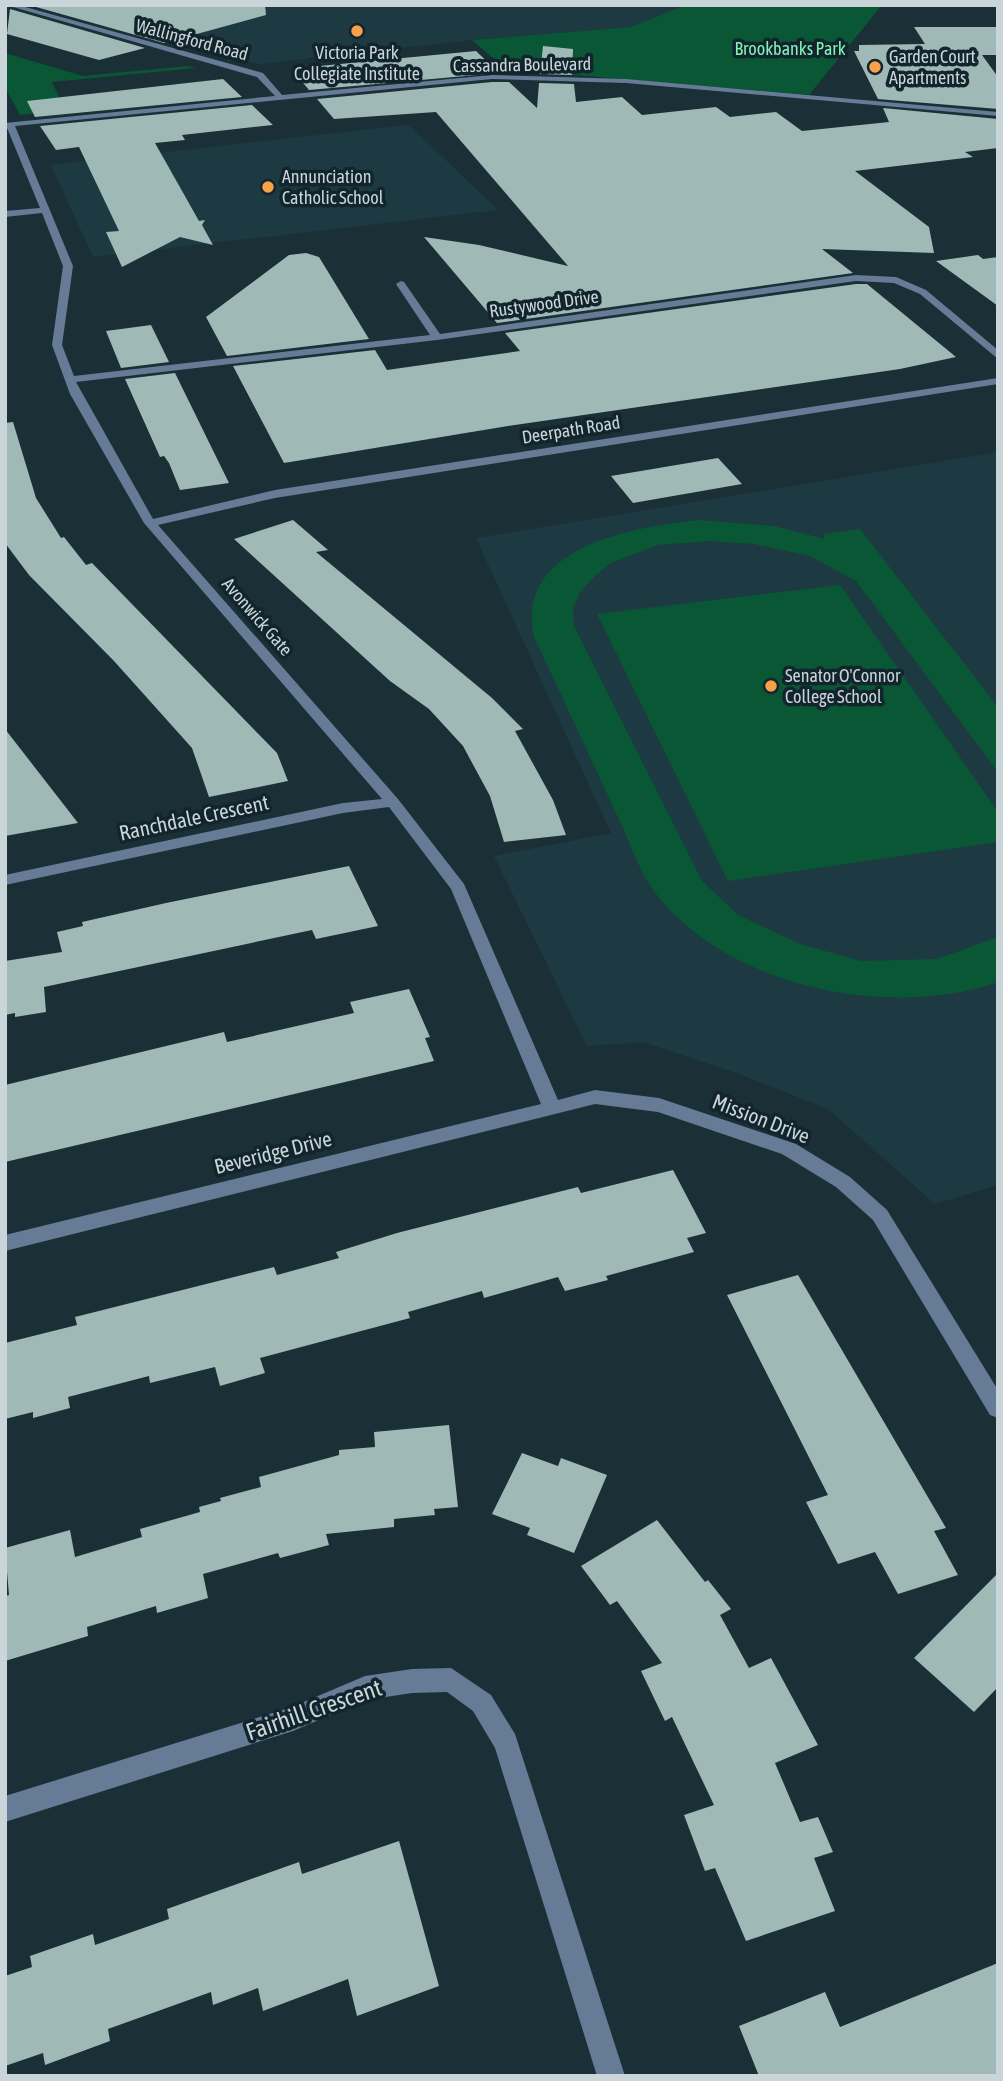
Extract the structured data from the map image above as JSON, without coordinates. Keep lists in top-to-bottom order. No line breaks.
{"streets":{"street":["Wallingford Road","Cassandra Boulevard","Rustywood Drive","Deerpath Road","Avonwick Gate","Ranchdale Crescent","Mission Drive","Beveridge Drive","Fairhill Crescent"]},"crossings":[["Wallingford Road","Cassandra Boulevard"],["Cassandra Boulevard","Avonwick Gate"],["Rustywood Drive","Avonwick Gate"],["Deerpath Road","Avonwick Gate"],["Avonwick Gate","Ranchdale Crescent"],["Avonwick Gate","Mission Drive"],["Avonwick Gate","Beveridge Drive"],["Mission Drive","Beveridge Drive"]],"parks":["Brookbanks Park"],"places":["Victoria Park Collegiate Institute","Garden Court Apartments","Annunciation Catholic School","Senator O'Connor College School"]}
